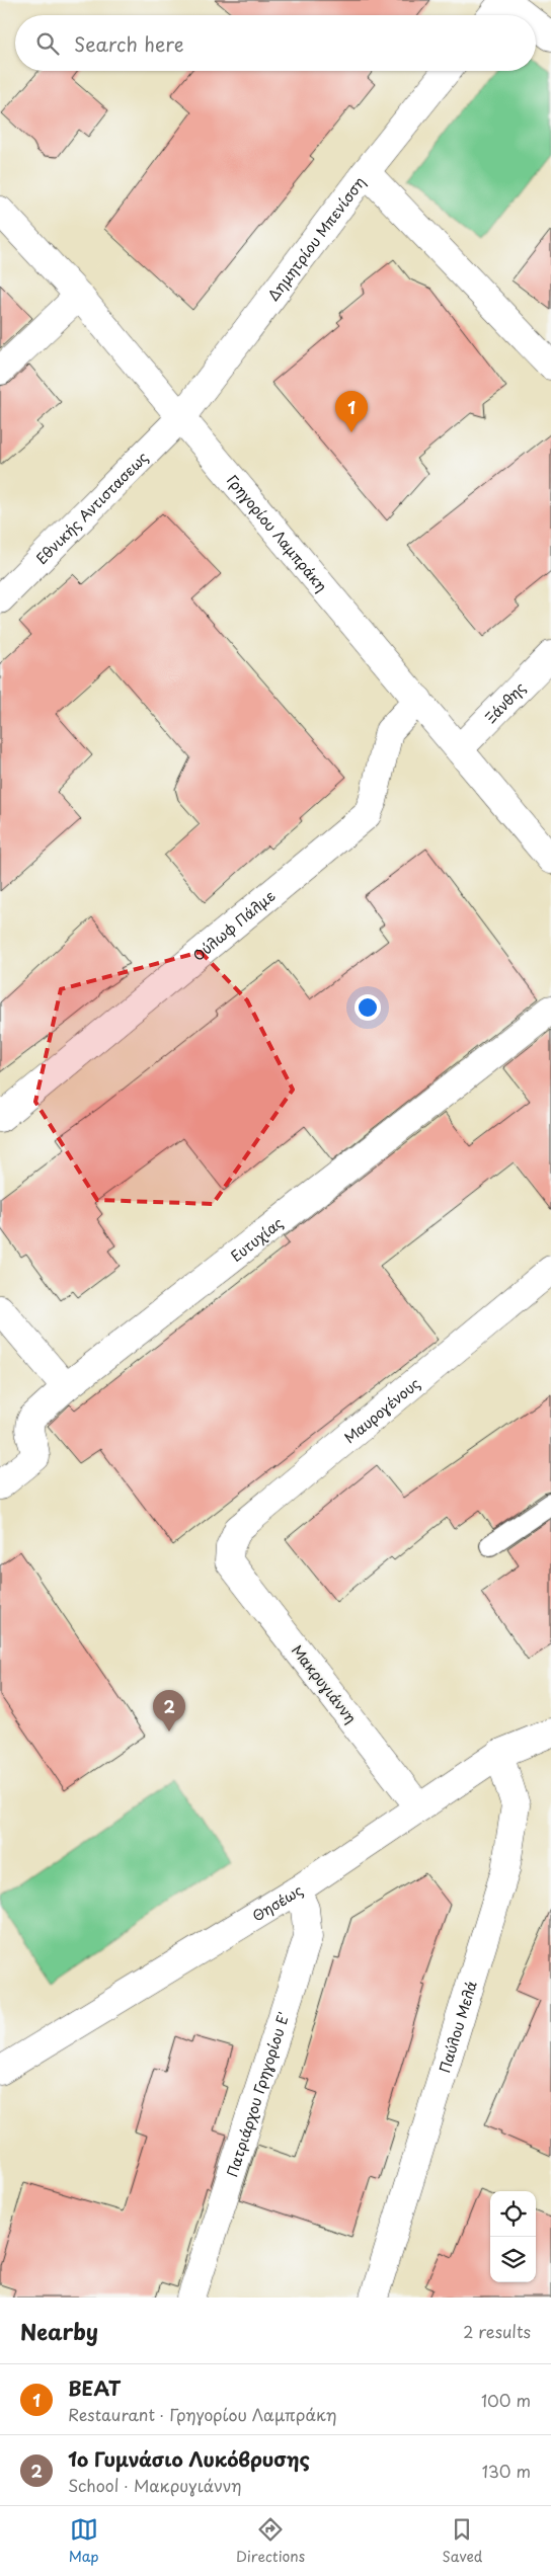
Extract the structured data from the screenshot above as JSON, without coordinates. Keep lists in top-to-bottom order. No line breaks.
{"streets":{"street":["Δημητρίου Μπενίσση","Εθνικής Αντιστασεως","Γρηγορίου Λαμπράκη","Ξάνθης","Ούλωφ Πάλμε","Ευτυχίας","Μαυρογένους","Μακρυγιάννη","Θησέως","Παύλου Μελά","Πατριάρχου Γρηγορίου Ε'"]},"crossings":[["Δημητρίου Μπενίσση","Εθνικής Αντιστασεως"],["Δημητρίου Μπενίσση","Γρηγορίου Λαμπράκη"],["Εθνικής Αντιστασεως","Γρηγορίου Λαμπράκη"],["Γρηγορίου Λαμπράκη","Ξάνθης"],["Γρηγορίου Λαμπράκη","Ούλωφ Πάλμε"],["Μαυρογένους","Μακρυγιάννη"],["Μακρυγιάννη","Θησέως"],["Θησέως","Παύλου Μελά"],["Θησέως","Πατριάρχου Γρηγορίου Ε'"]],"page":{"search":"Search here","pins":["1","2"],"heading":["Nearby","2 results"],"list":[{"mark":"1","name":"ΒΕΑΤ","note":"Restaurant · Γρηγορίου Λαμπράκη","value":"100 m"},{"mark":"2","name":"1ο Γυμνάσιο Λυκόβρυσης","note":"School · Μακρυγιάννη","value":"130 m"}],"nav":["Map","Directions","Saved"]}}
